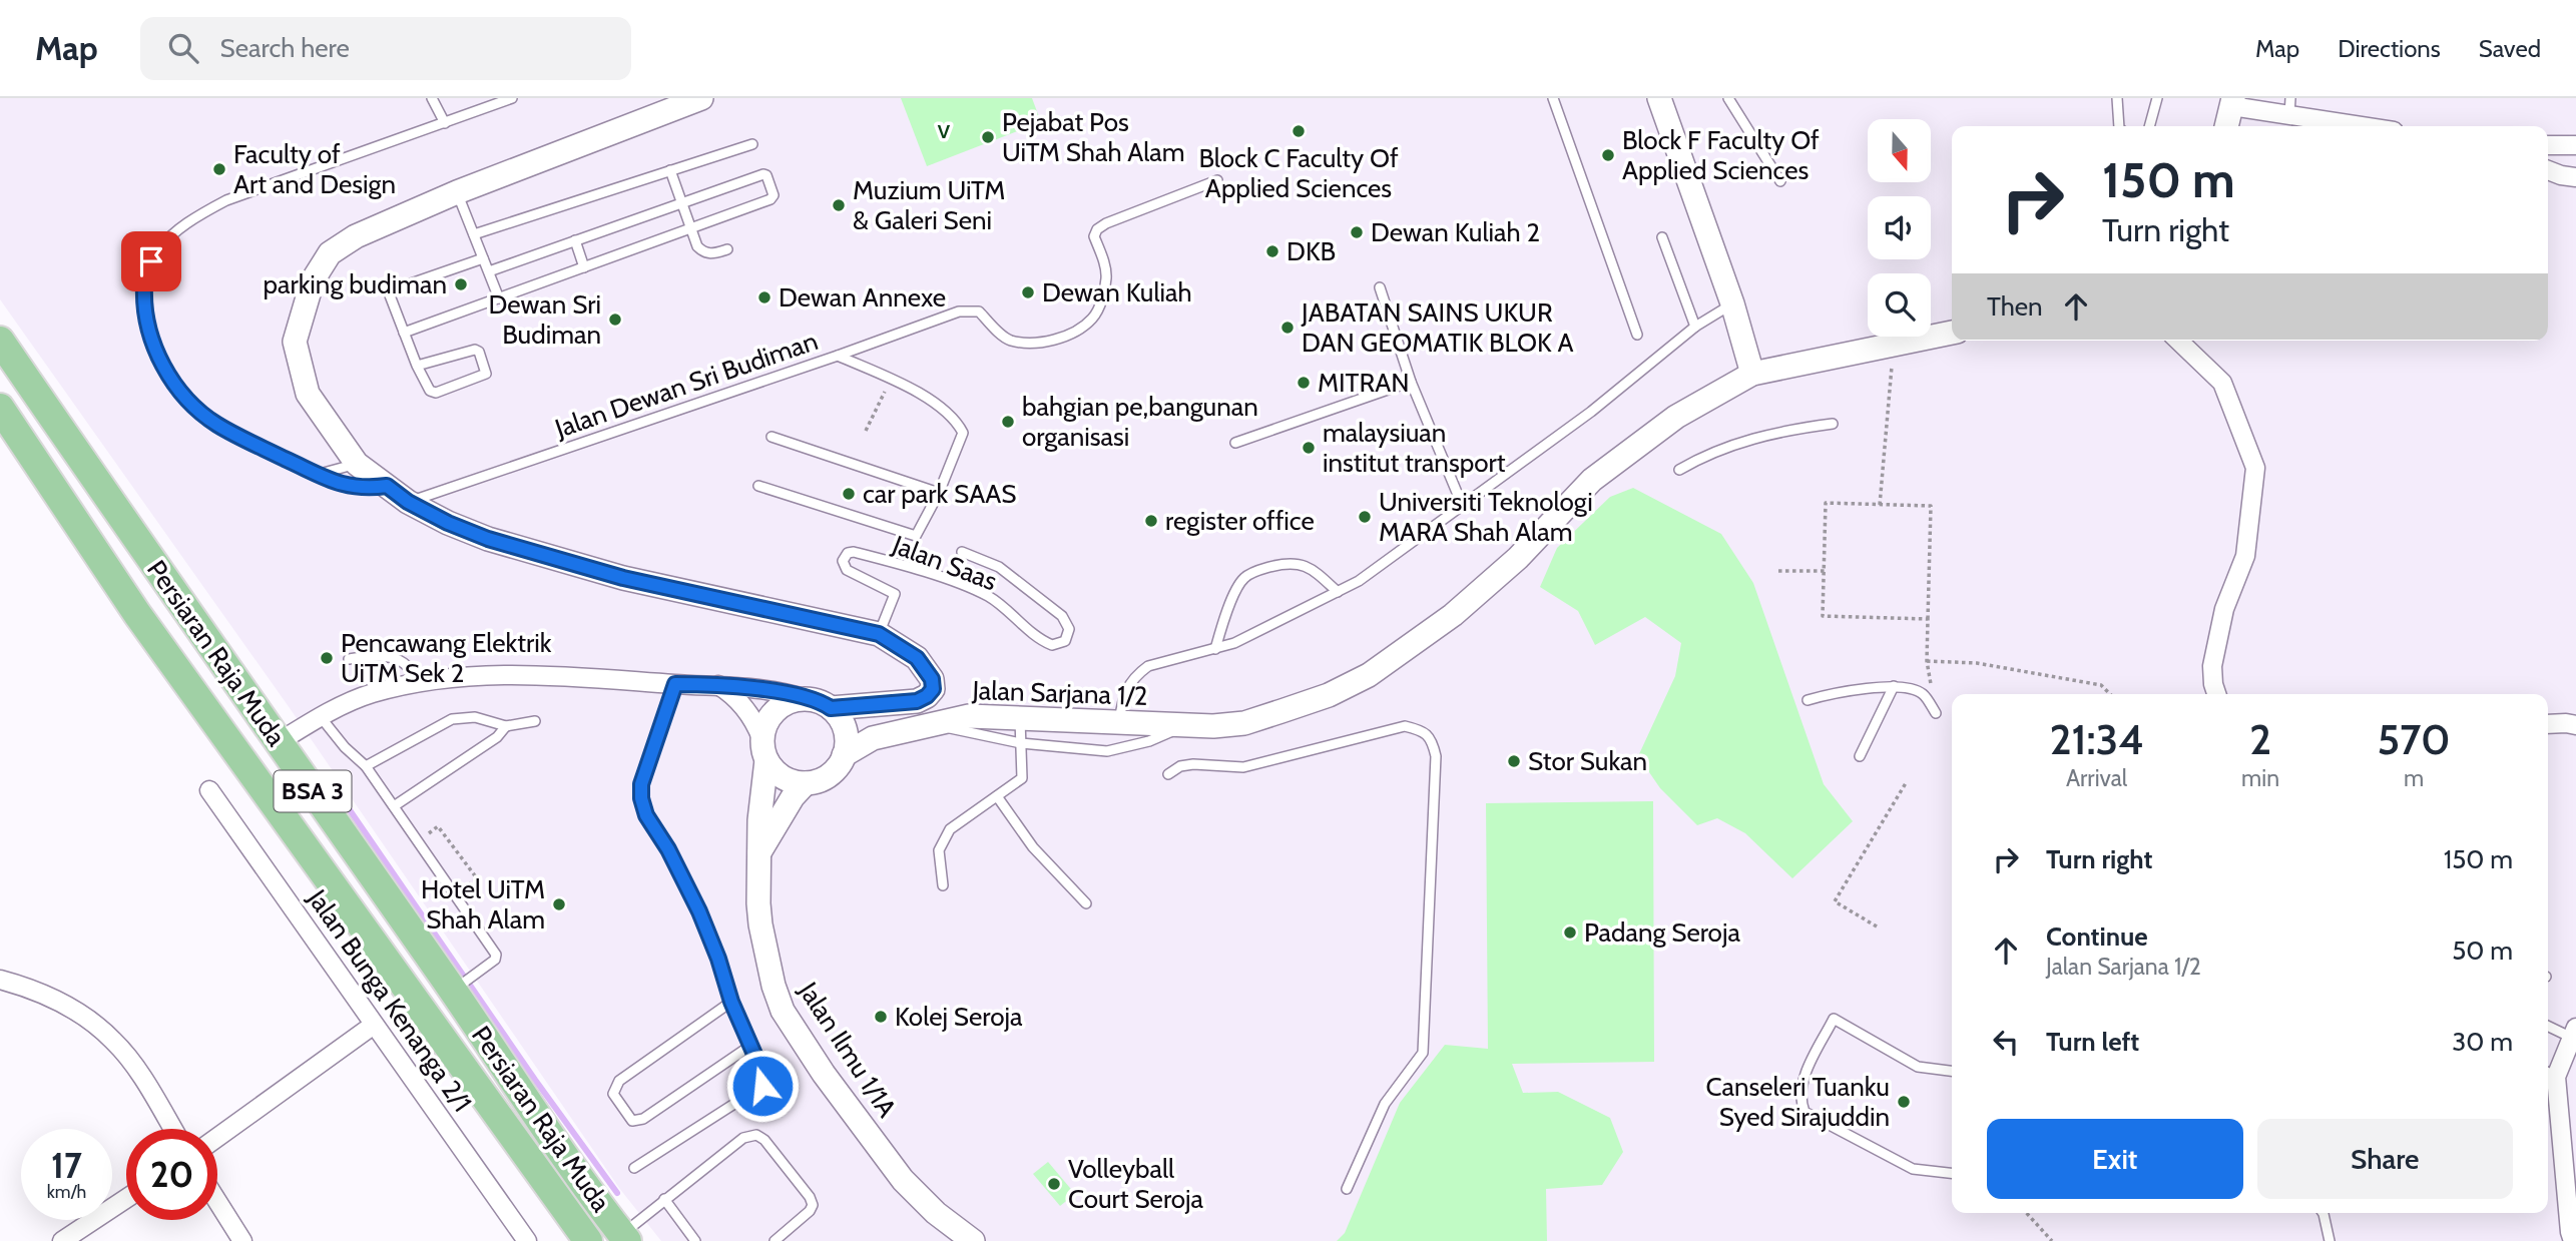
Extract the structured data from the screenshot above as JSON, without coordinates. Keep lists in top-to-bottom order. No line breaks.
{"streets":{"main road":["Persiaran Raja Muda","BSA 3"],"street":["Jalan Sarjana 1/2","Jalan Bunga Kenanga 2/1","Jalan Ilmu 1/1A"],"lane":["Jalan Dewan Sri Budiman","Jalan Saas"]},"crossings":[["Jalan Sarjana 1/2","Jalan Ilmu 1/1A"]],"parks":["v"],"places":["Block C Faculty Of Applied Sciences","Pejabat Pos UiTM Shah Alam","Block F Faculty Of Applied Sciences","Faculty of Art and Design","Muzium UiTM & Galeri Seni","Dewan Kuliah 2","DKB","parking budiman","Dewan Kuliah","Dewan Annexe","Dewan Sri Budiman","JABATAN SAINS UKUR DAN GEOMATIK BLOK A","MITRAN","bahgian pe,bangunan organisasi","malaysiuan institut transport","car park SAAS","Universiti Teknologi MARA Shah Alam","register office","Pencawang Elektrik UiTM Sek 2","Stor Sukan","Hotel UiTM Shah Alam","Padang Seroja","Kolej Seroja","Canseleri Tuanku Syed Sirajuddin","Volleyball Court Seroja"],"north":"bottom","page":{"header":"Map","search":"Search here","nav":["Map","Directions","Saved"],"turn":["150 m","Turn right"],"then":"Then","eta":["21:34","Arrival","2","min","570","m"],"list":[{"name":"Turn right","value":"150 m"},{"name":"Continue","note":"Jalan Sarjana 1/2","value":"50 m"},{"name":"Turn left","value":"30 m"}],"buttons":["Exit","Share"],"speed":"17 km/h","limit":"20"}}
